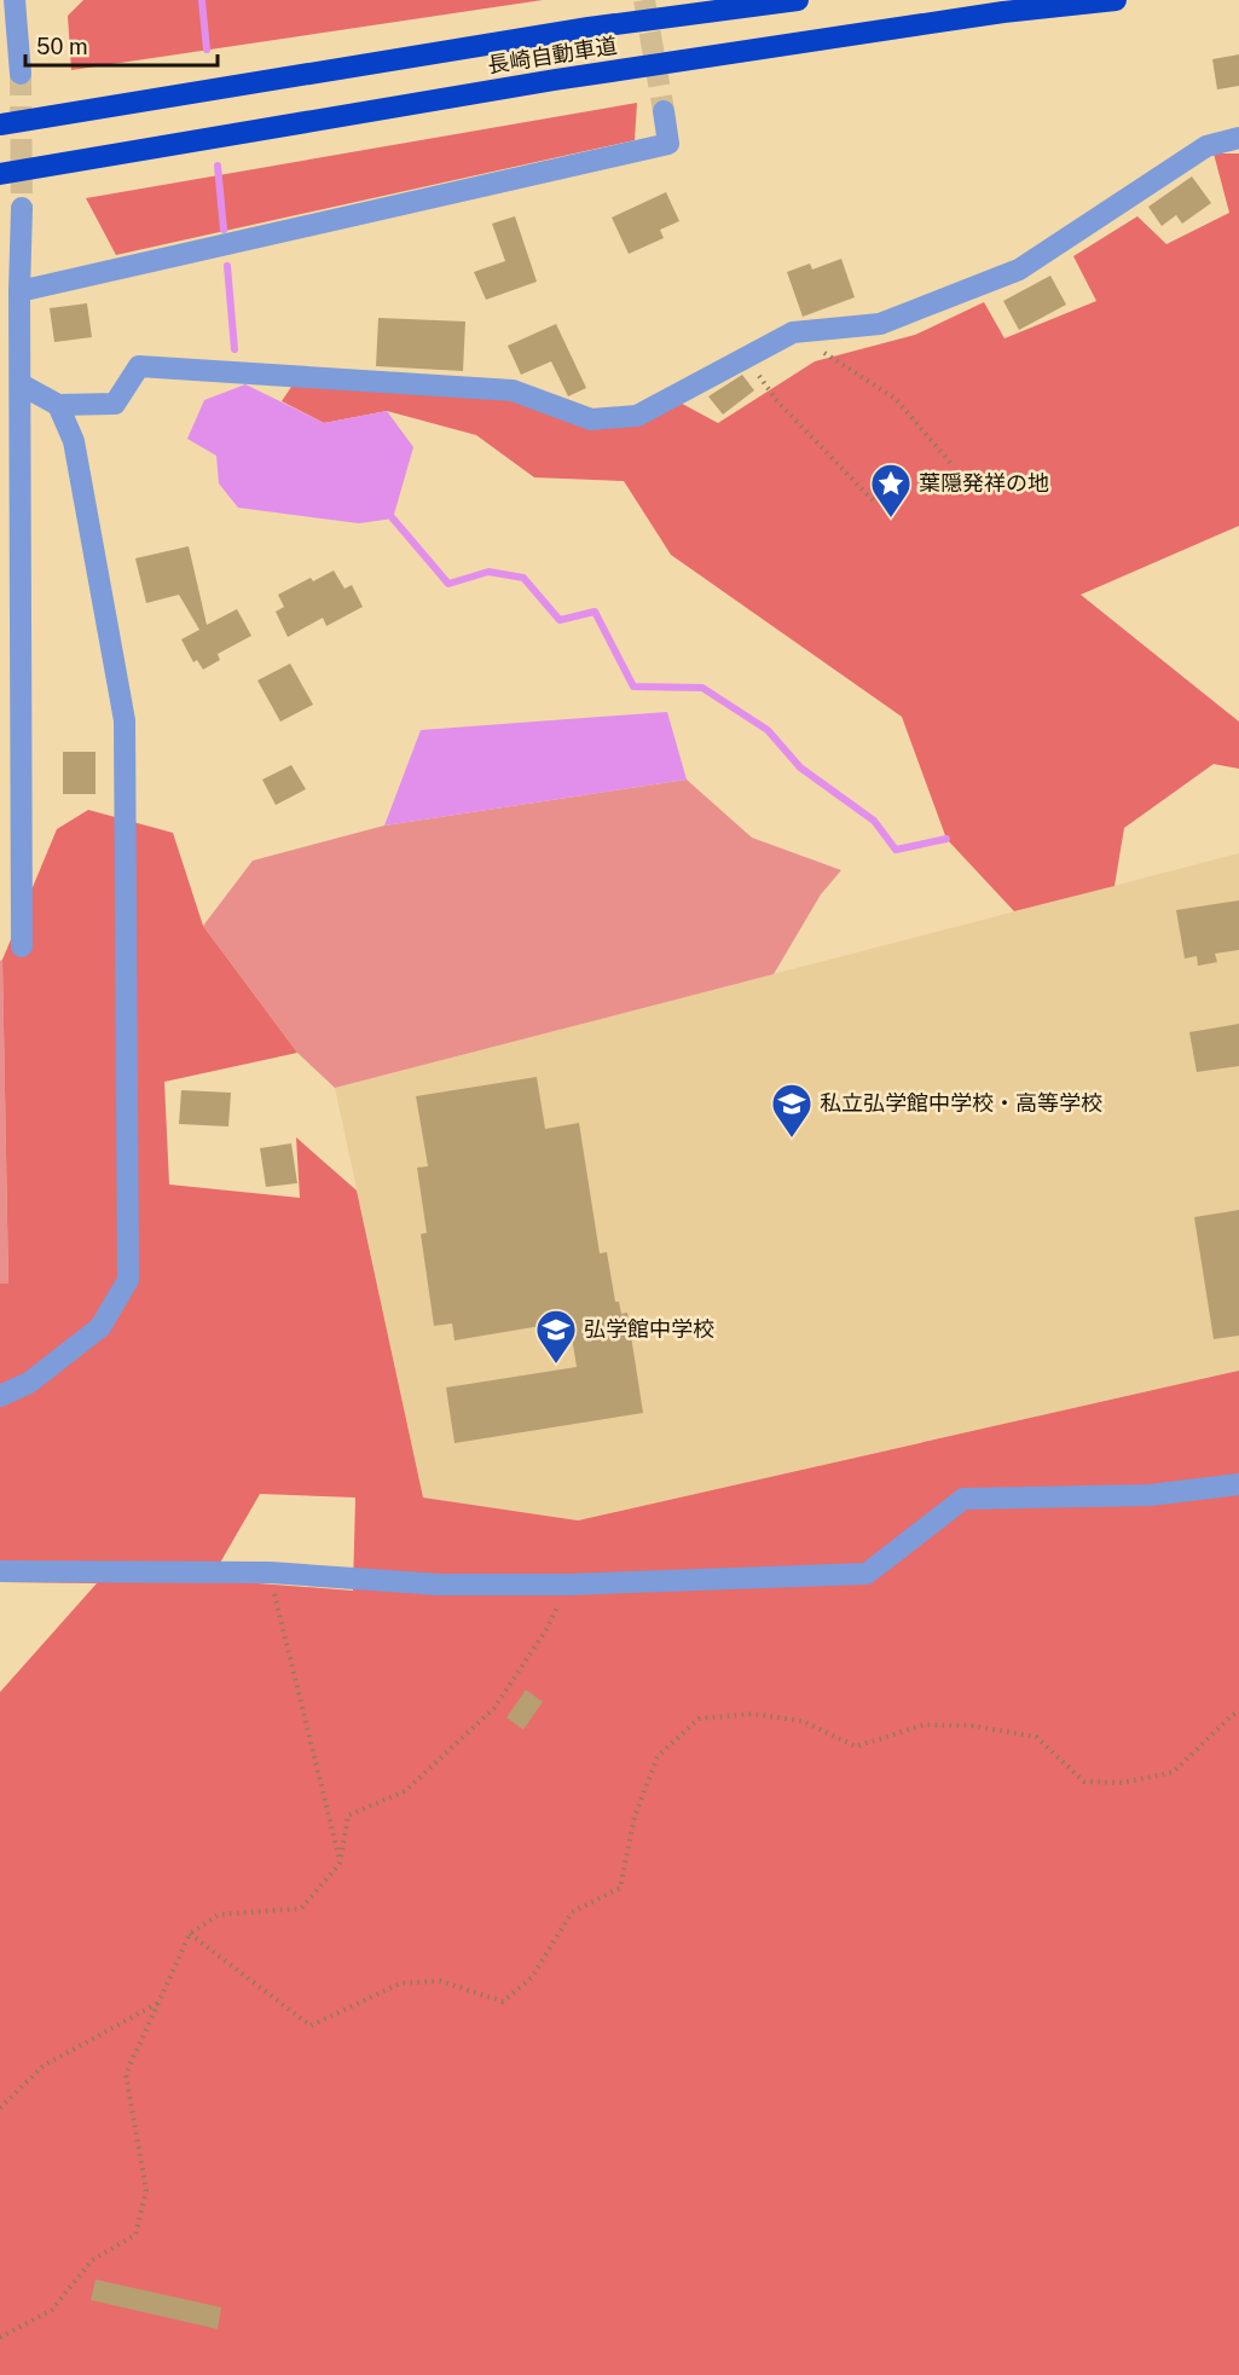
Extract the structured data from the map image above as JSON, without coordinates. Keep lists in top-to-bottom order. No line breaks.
{"streets":{"highway":["長崎自動車道"]},"places":{"place":["葉隠発祥の地"],"school or university":["私立弘学館中学校・高等学校","弘学館中学校"]},"scale_bar":"50 m"}
